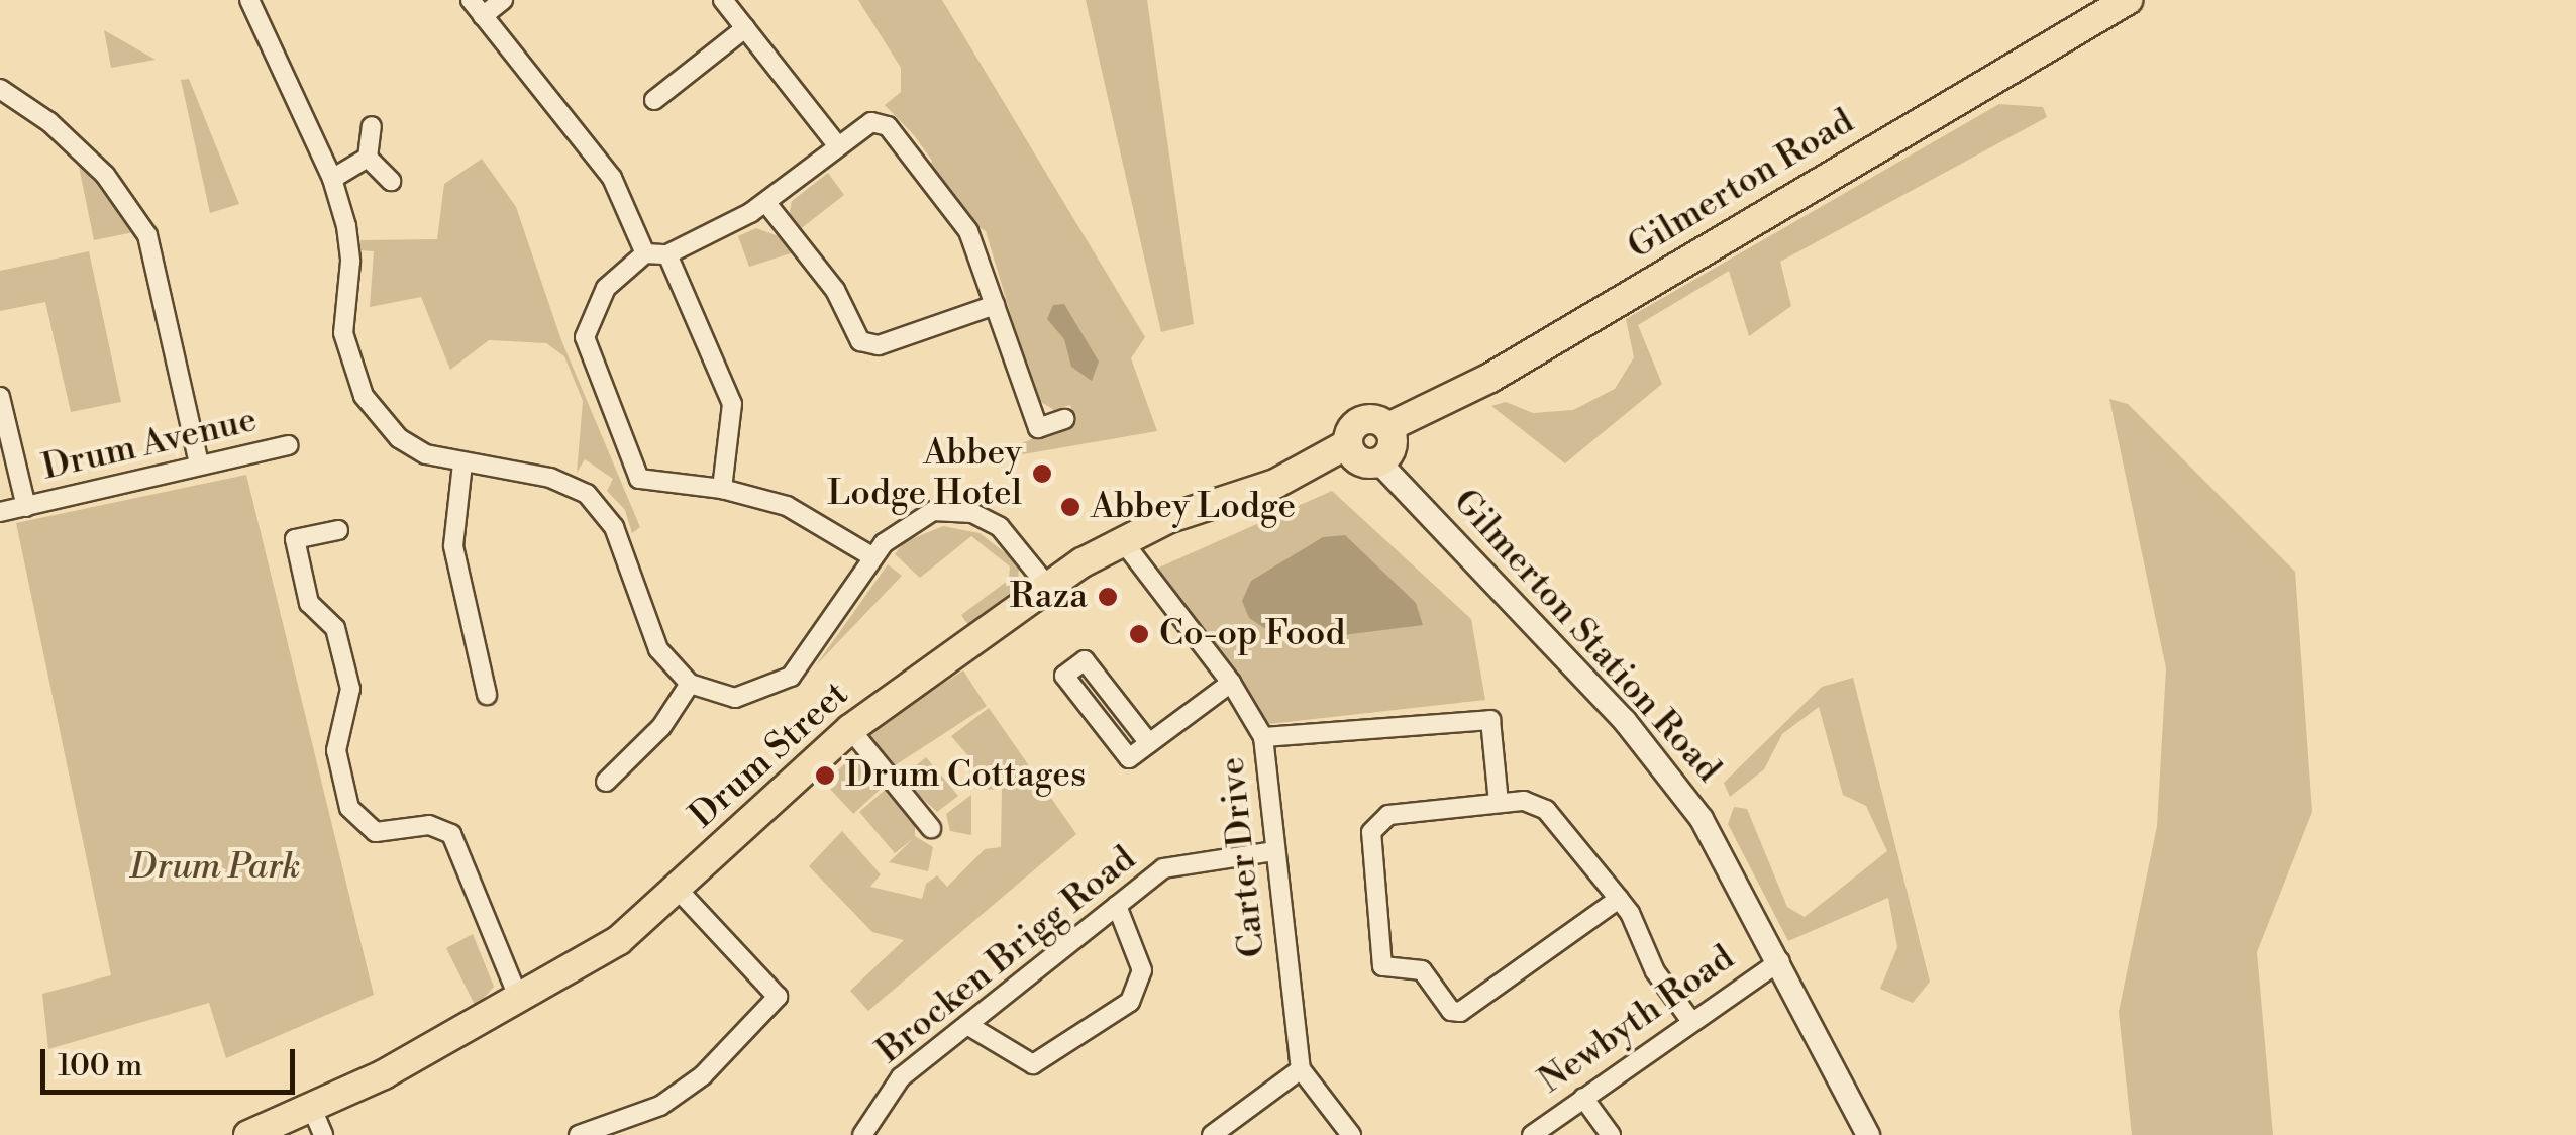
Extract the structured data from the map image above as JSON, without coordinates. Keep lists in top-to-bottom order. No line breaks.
{"streets":{"main road":["Gilmerton Road","Drum Street"],"street":["Drum Avenue","Gilmerton Station Road","Carter Drive","Brocken Brigg Road","Newbyth Road"]},"crossings":[["Gilmerton Road","Gilmerton Station Road"],["Gilmerton Road","Drum Street"],["Gilmerton Station Road","Drum Street"],["Gilmerton Station Road","Newbyth Road"],["Drum Street","Carter Drive"],["Carter Drive","Brocken Brigg Road"]],"parks":["Drum Park"],"places":["Abbey Lodge Hotel","Abbey Lodge","Raza","Co-op Food","Drum Cottages"],"scale_bar":"100 m"}
